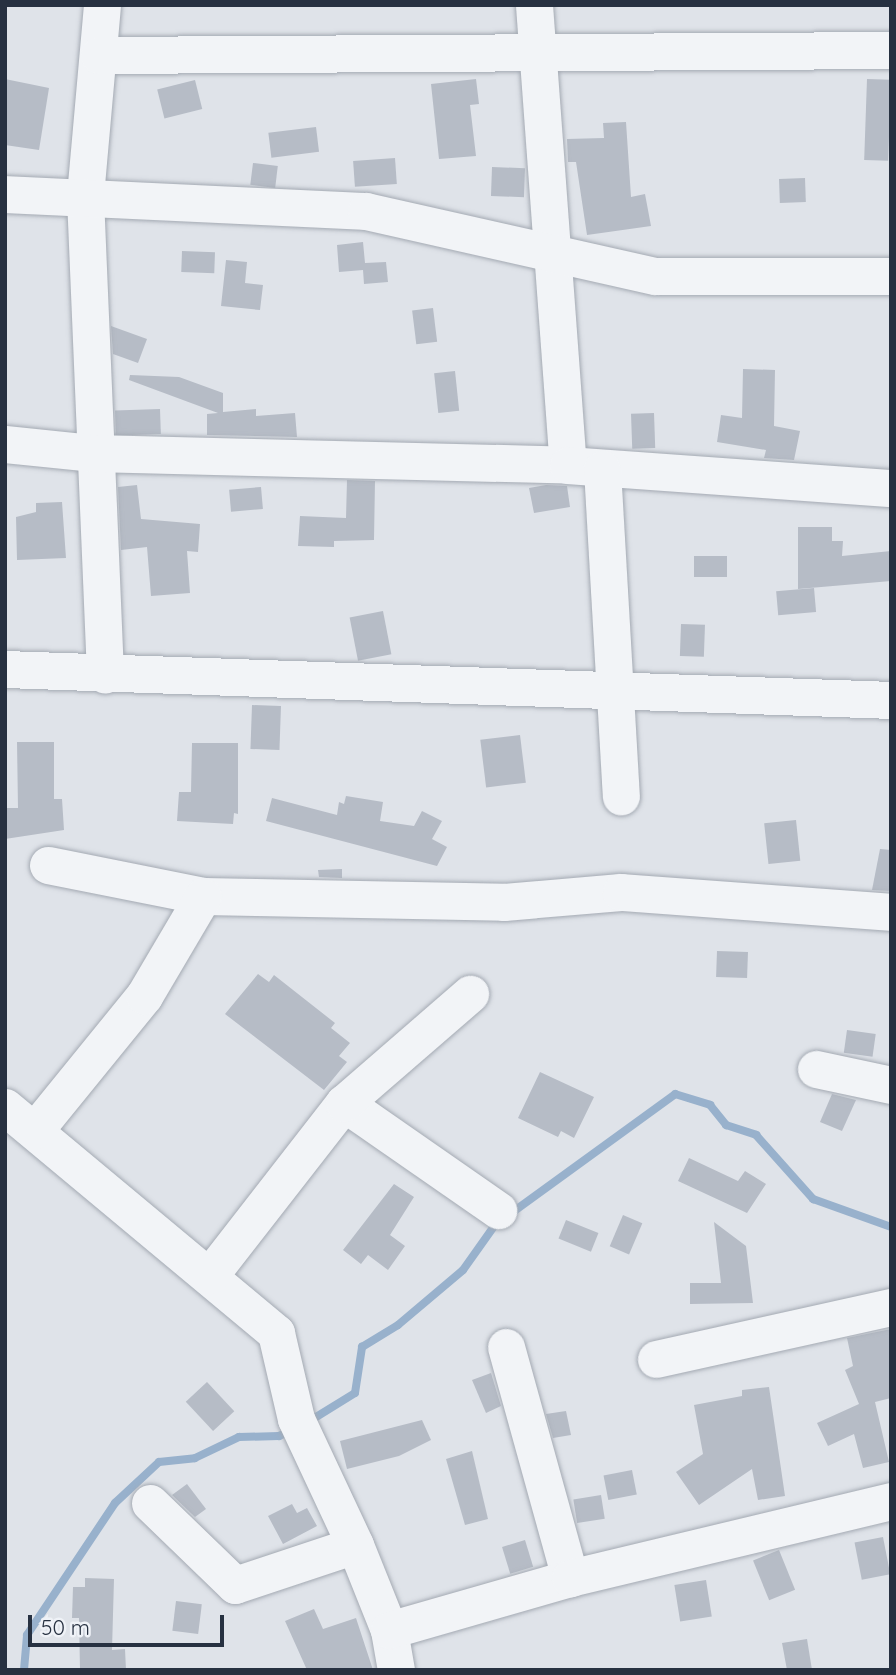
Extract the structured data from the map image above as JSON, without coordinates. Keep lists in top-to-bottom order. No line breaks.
{"scale_bar":"50 m"}
